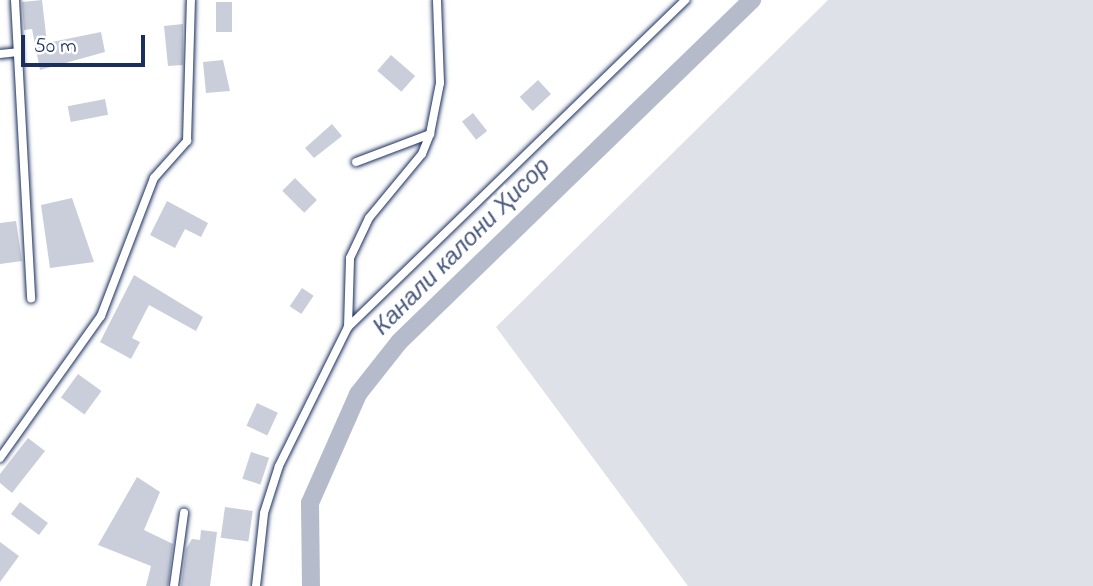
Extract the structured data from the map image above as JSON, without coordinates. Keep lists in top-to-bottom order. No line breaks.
{"water":["Канали калони Ҳисор"],"scale_bar":"50 m"}
